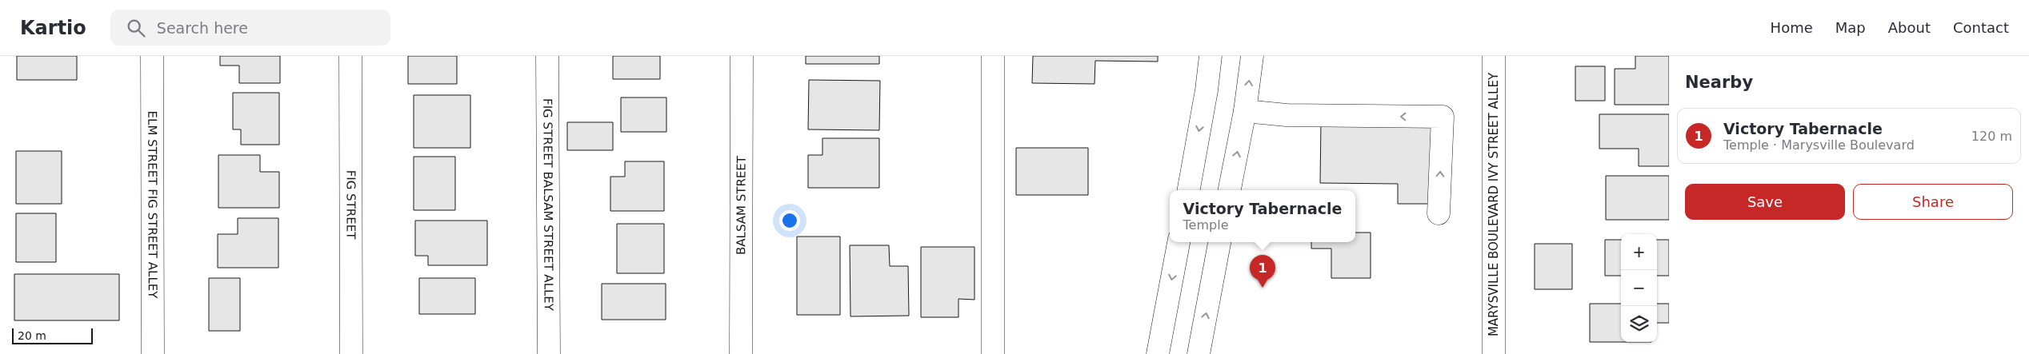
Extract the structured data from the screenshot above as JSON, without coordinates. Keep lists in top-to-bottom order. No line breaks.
{"streets":{"street":["ELM STREET FIG STREET ALLEY","FIG STREET","FIG STREET BALSAM STREET ALLEY","BALSAM STREET","MARYSVILLE BOULEVARD IVY STREET ALLEY"]},"scale_bar":"20 m","page":{"header":"Kartio","search":"Search here","nav":["Home","Map","About","Contact"],"heading":"Nearby","list":[{"mark":"1","name":"Victory Tabernacle","note":"Temple · Marysville Boulevard","value":"120 m"}],"buttons":["Save","Share"],"popup":["Victory Tabernacle","Temple"],"map_buttons":["+","−"],"pins":"1","scale":"20 m"}}
